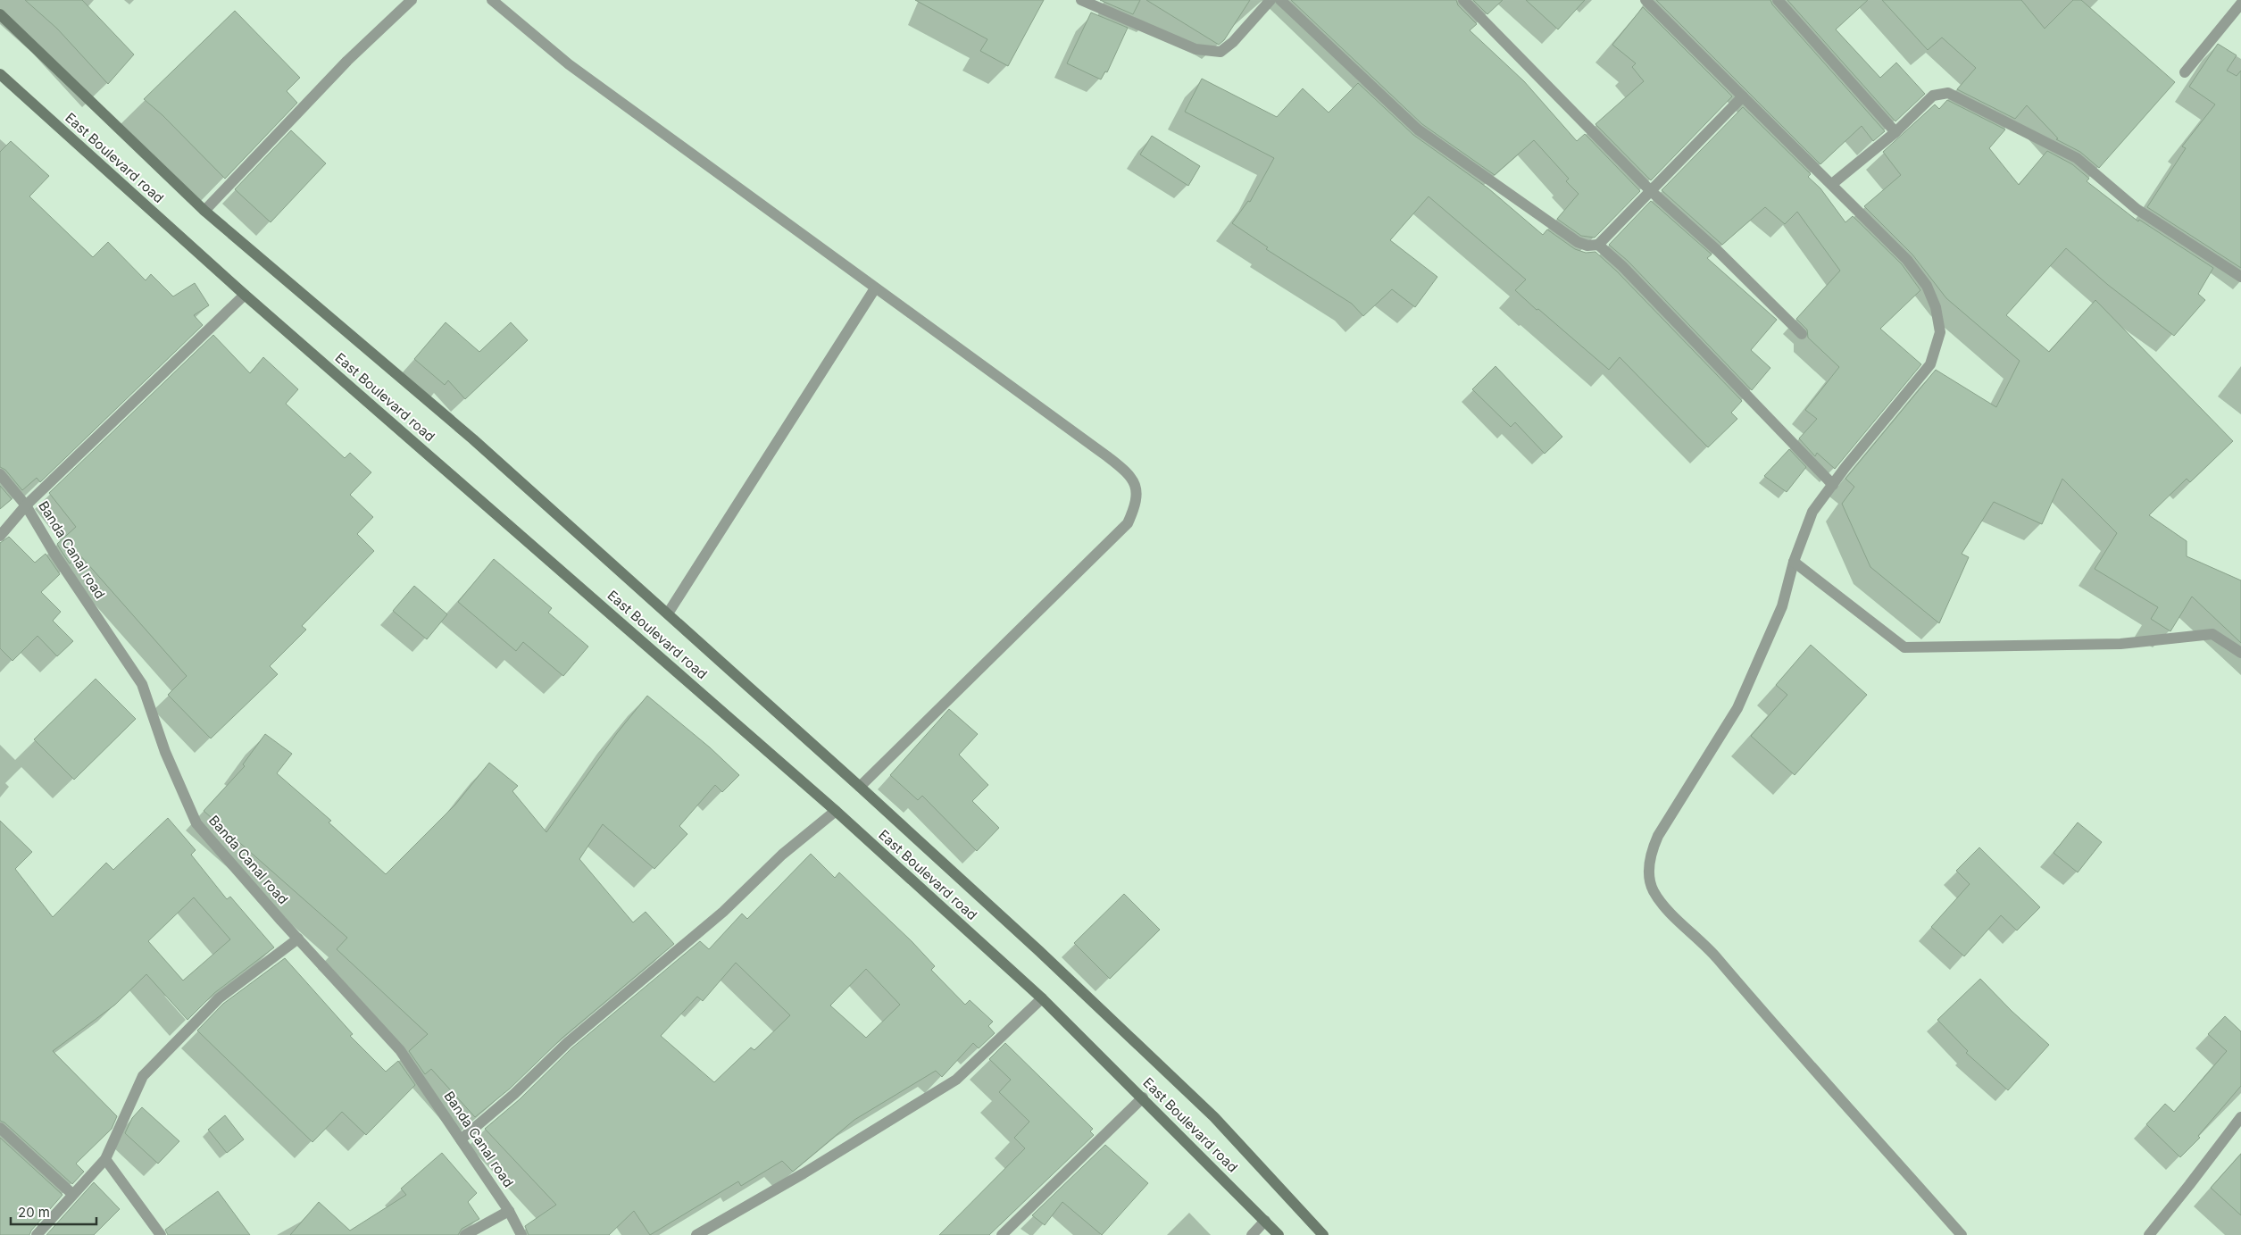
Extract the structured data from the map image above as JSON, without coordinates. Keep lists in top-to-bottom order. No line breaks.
{"streets":{"main road":["East Boulevard road"],"street":["Banda Canal road"]},"scale_bar":"20 m"}
